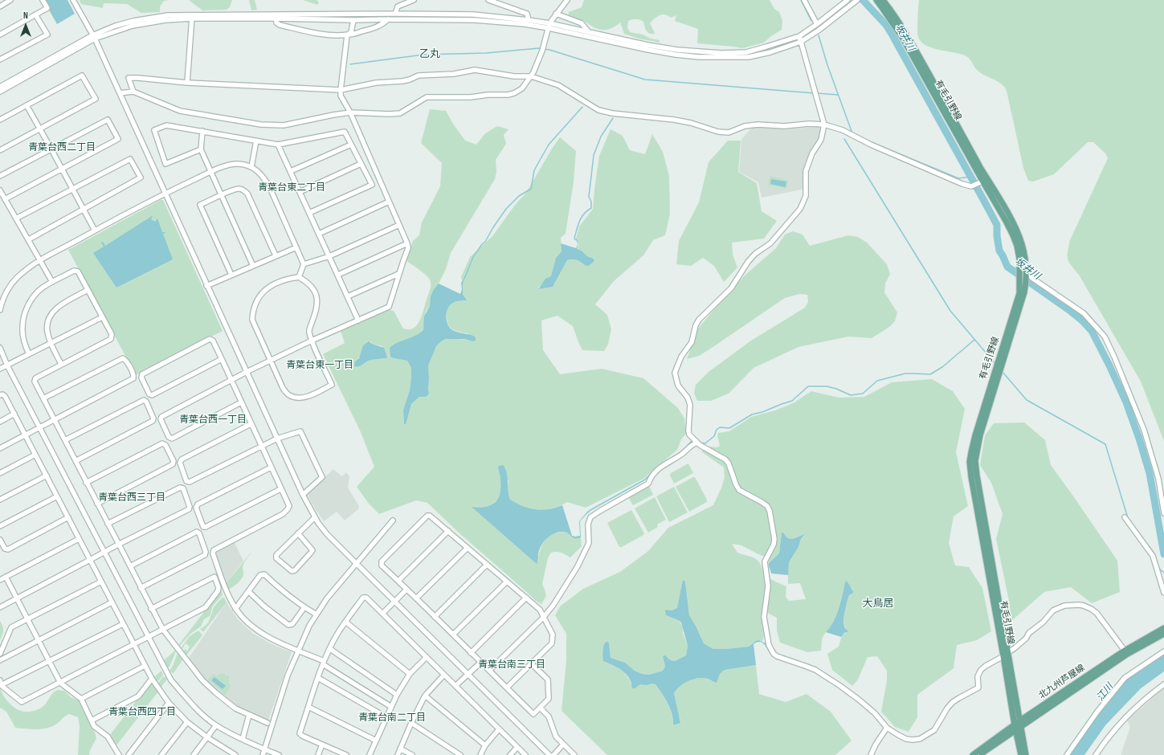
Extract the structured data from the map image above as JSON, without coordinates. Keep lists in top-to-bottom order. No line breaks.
{"streets":{"main road":["有毛引野線","北九州芦屋線"]},"crossings":[["有毛引野線","北九州芦屋線"]],"districts":["乙丸","青葉台西二丁目","青葉台東二丁目","青葉台東一丁目","青葉台西一丁目","青葉台西三丁目","大鳥居","青葉台南三丁目","青葉台西四丁目","青葉台南二丁目"],"water":["坂井川","江川"],"north":"top"}
